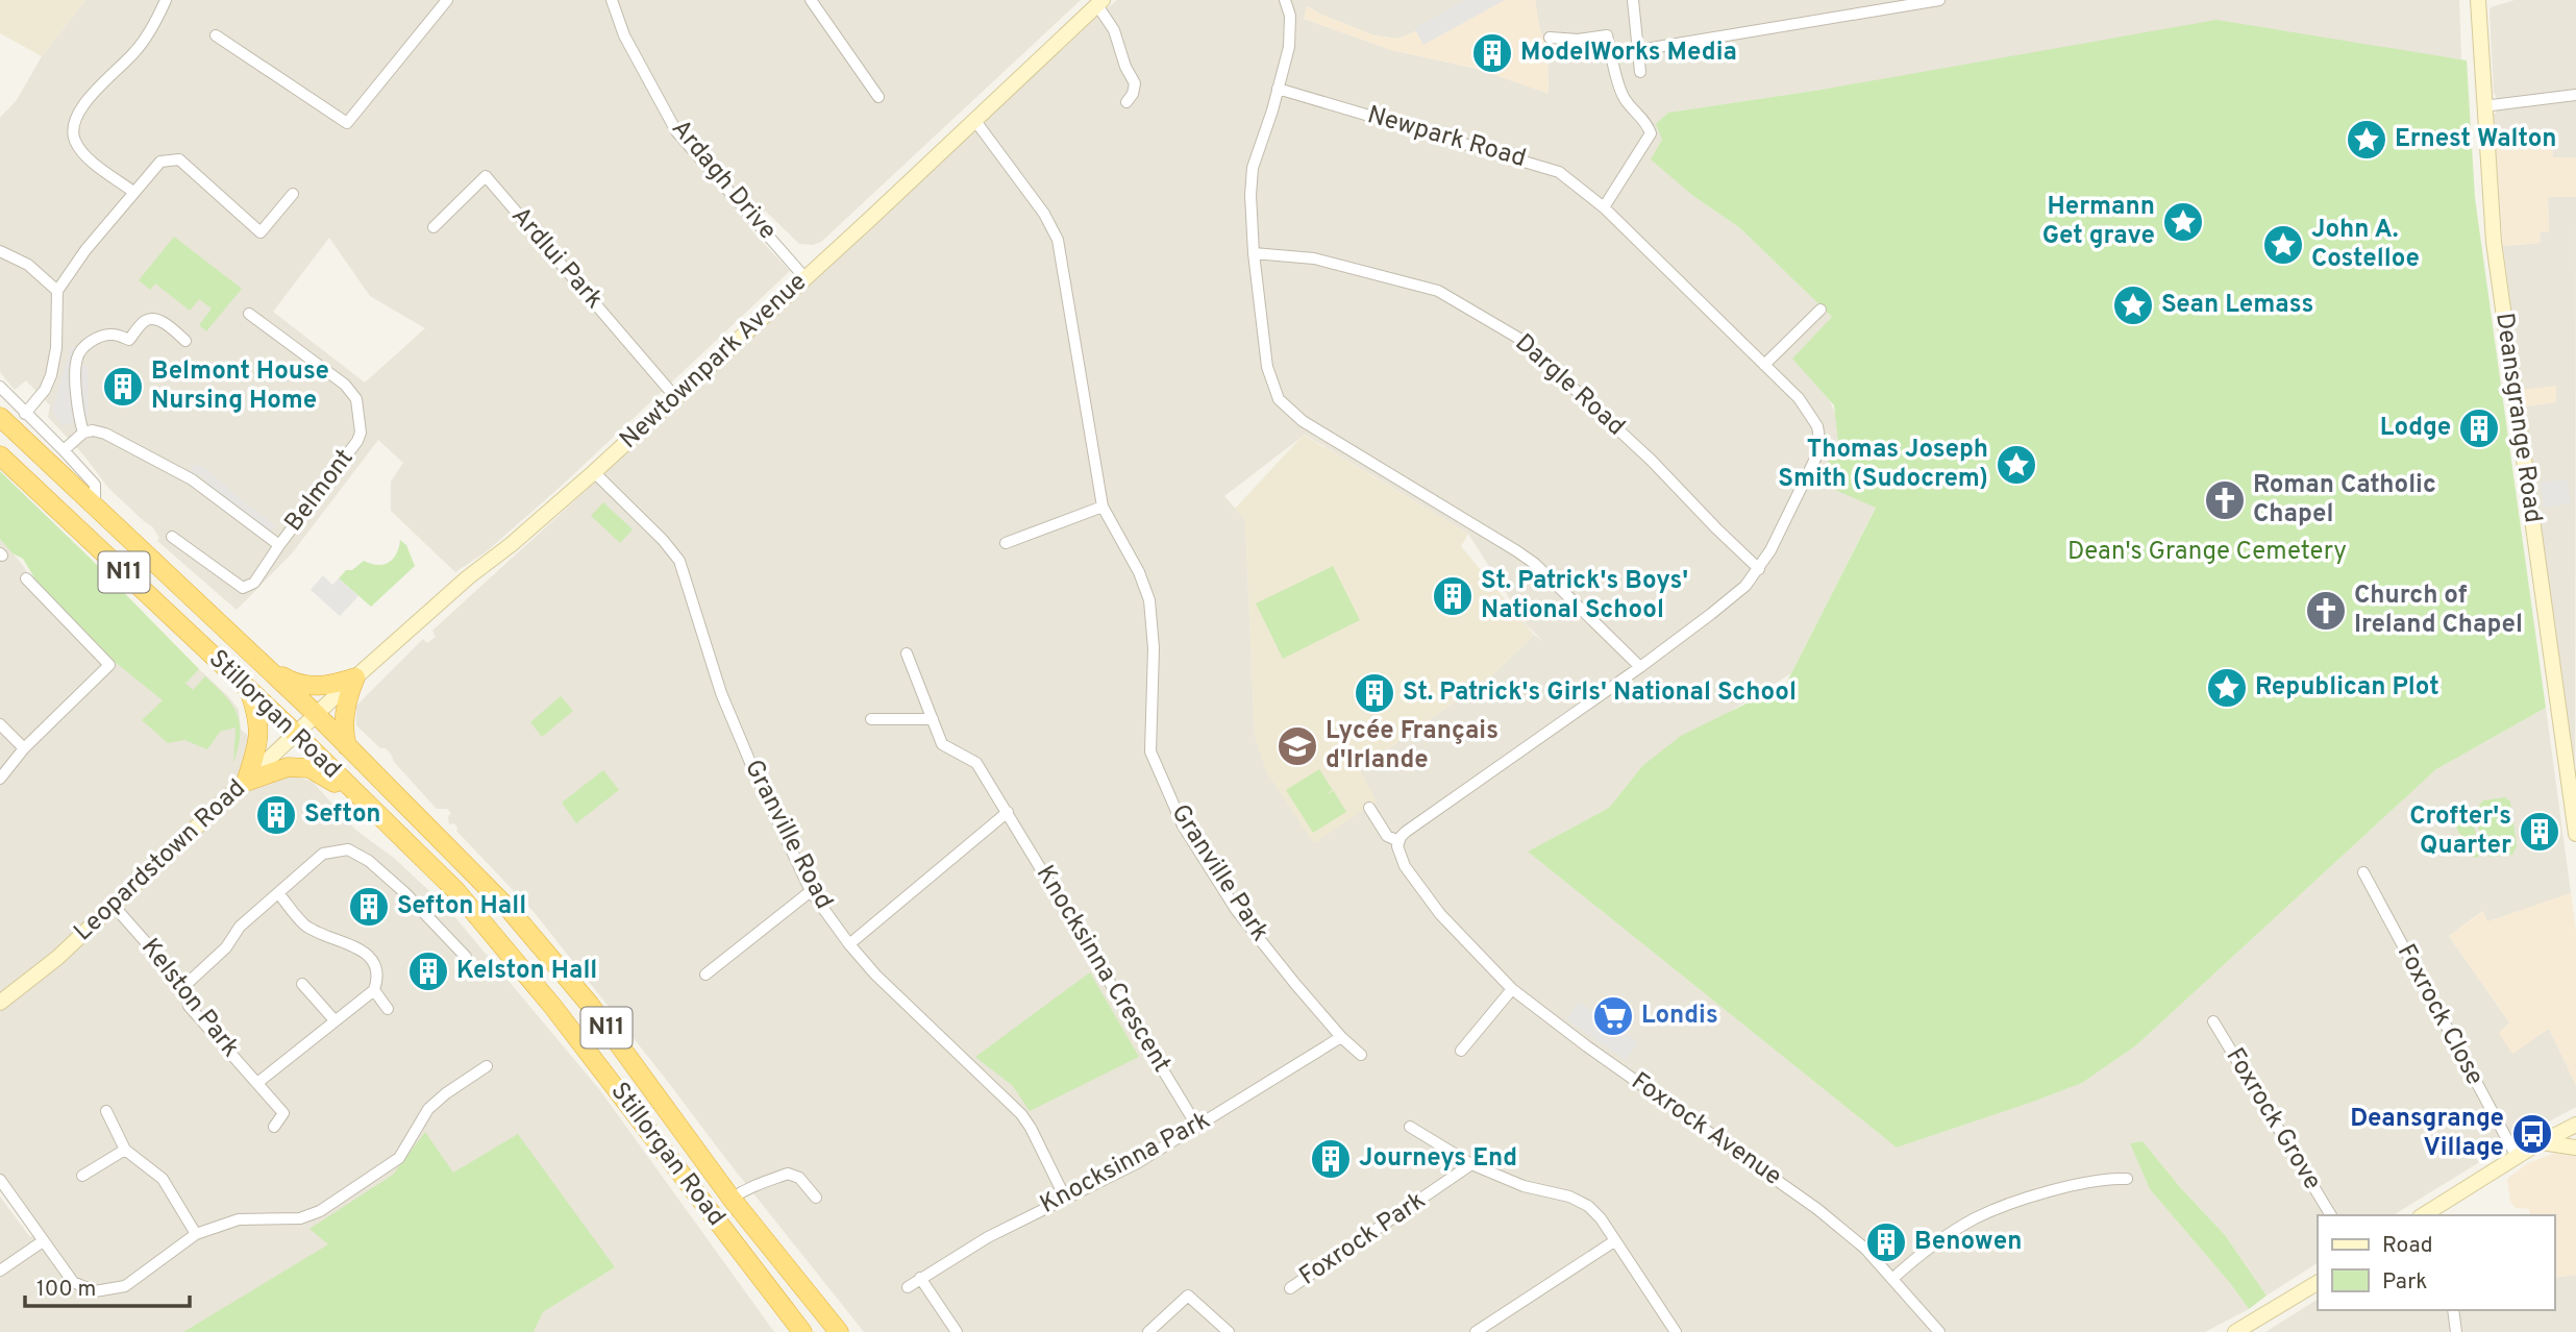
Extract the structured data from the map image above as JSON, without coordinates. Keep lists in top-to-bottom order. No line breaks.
{"streets":{"highway":["N11","Stillorgan Road"],"main road":["Newtownpark Avenue","Deansgrange Road","Leopardstown Road"],"street":["Newpark Road","Ardagh Drive","Ardlui Park","Dargle Road","Belmont","Granville Road","Granville Park","Knocksinna Crescent","Kelston Park","Foxrock Close","Foxrock Grove","Foxrock Avenue","Knocksinna Park","Foxrock Park"]},"crossings":[["Newpark Road","Dargle Road"],["Ardagh Drive","Newtownpark Avenue"],["Ardlui Park","Newtownpark Avenue"],["Newtownpark Avenue","N11"],["Newtownpark Avenue","Stillorgan Road"],["Newtownpark Avenue","Granville Road"],["Newtownpark Avenue","Leopardstown Road"],["Newtownpark Avenue","Granville Park"],["N11","Stillorgan Road"],["N11","Leopardstown Road"],["Stillorgan Road","Leopardstown Road"],["Granville Road","Knocksinna Park"],["Leopardstown Road","Kelston Park"],["Granville Park","Knocksinna Park"],["Knocksinna Crescent","Knocksinna Park"]],"parks":["Dean's Grange Cemetery"],"places":{"building":["ModelWorks Media","Belmont House Nursing Home","Lodge","St. Patrick's Boys' National School","St. Patrick's Girls' National School","Sefton","Crofter's Quarter","Sefton Hall","Kelston Hall","Journeys End","Benowen"],"place":["Ernest Walton","Hermann Get grave","John A. Costelloe","Sean Lemass","Thomas Joseph Smith (Sudocrem)","Republican Plot"],"church":["Roman Catholic Chapel","Church of Ireland Chapel"],"school or university":["Lycée Français d'Irlande"],"supermarket":["Londis"],"bus stop":["Deansgrange Village"]},"legend":["Road","Park"],"scale_bar":"100 m"}
